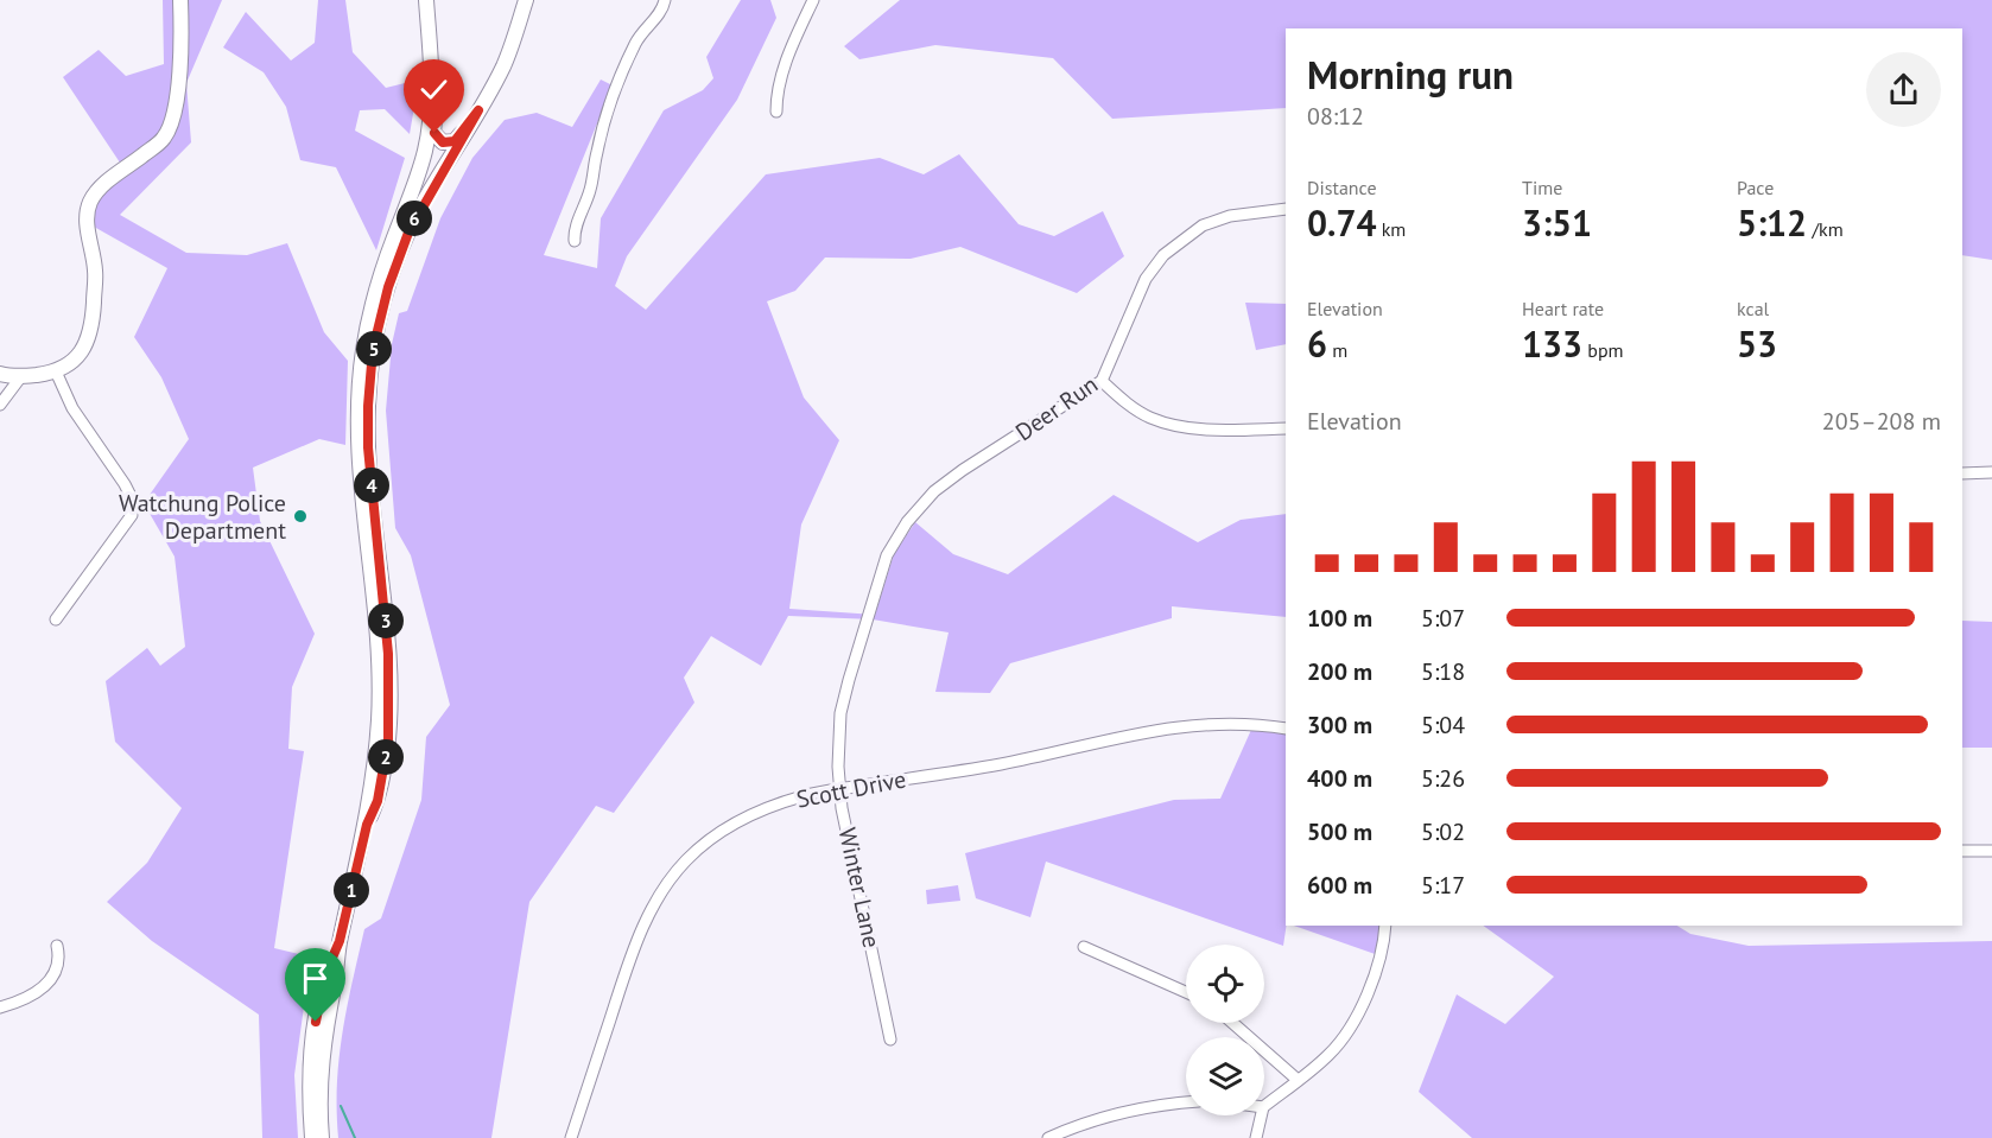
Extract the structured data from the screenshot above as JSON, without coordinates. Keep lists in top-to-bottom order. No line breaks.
{"streets":{"street":["Deer Run","Scott Drive","Winter Lane"]},"crossings":[["Deer Run","Winter Lane"],["Scott Drive","Winter Lane"]],"places":["Watchung Police Department"],"page":{"heading":["Morning run","08:12"],"stats":[["Distance","0.74 km"],["Time","3:51"],["Pace","5:12 /km"],["Elevation","6 m"],["Heart rate","133 bpm"],["kcal","53"]],"pins":["6","5","4","3","2","1"],"chart":["Elevation","205–208 m"],"list":[{"name":"100 m","note":"5:07"},{"name":"200 m","note":"5:18"},{"name":"300 m","note":"5:04"},{"name":"400 m","note":"5:26"},{"name":"500 m","note":"5:02"},{"name":"600 m","note":"5:17"}]}}
